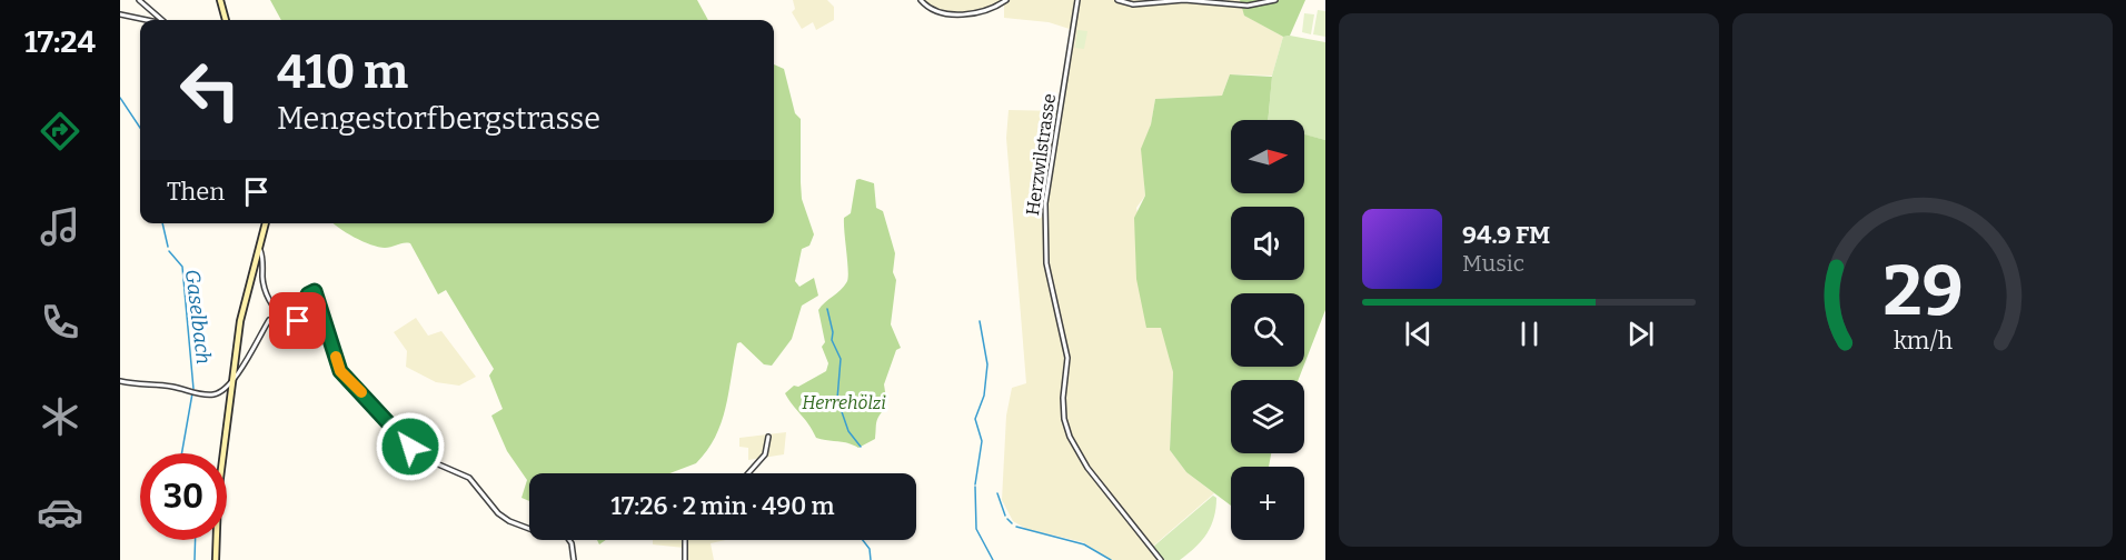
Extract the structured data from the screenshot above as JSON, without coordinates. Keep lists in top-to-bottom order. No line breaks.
{"streets":{"street":["Herzwilstrasse"]},"water":["Gaselbach"],"parks":["Herrehölzi"],"north":"right","page":{"tabs":"17:24","turn":["410 m","Mengestorfbergstrasse"],"map_buttons":"+","then":"Then","song":["94.9 FM","Music"],"limit":"30","trip":"17:26 · 2 min · 490 m","gauge":["29","km/h"]}}
